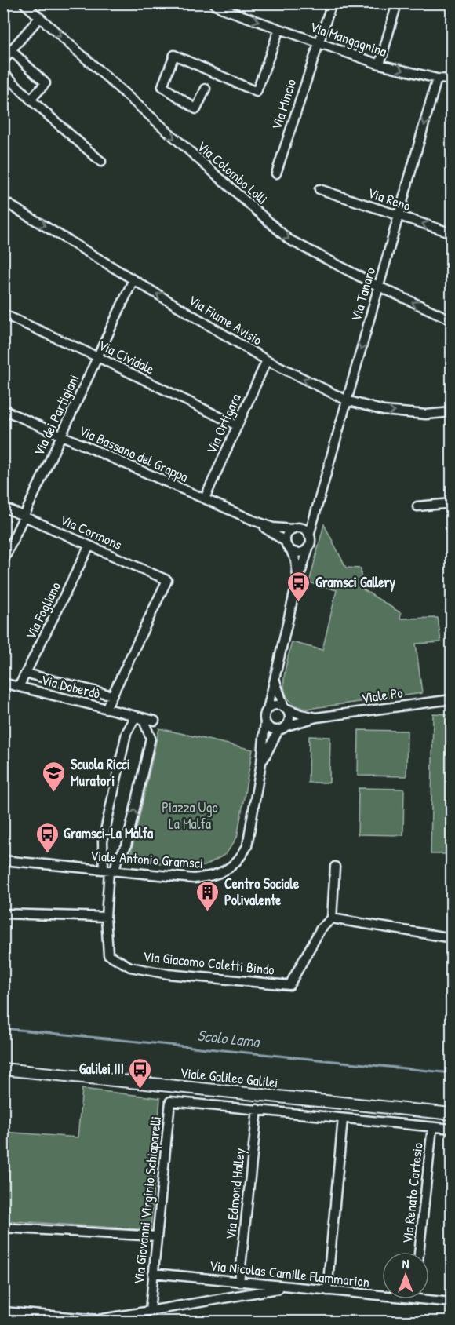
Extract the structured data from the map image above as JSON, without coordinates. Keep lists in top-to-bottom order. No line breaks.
{"streets":{"street":["Via Mangagnina","Via Mincio","Via Colombo Lolli","Via Reno","Via Tanaro","Via Fiume Avisio","Via Cividale","Via dei Partigiani","Via Ortigara","Via Bassano del Grappa","Via Cormons","Via Fogliano","Via Doberdò","Viale Po","Viale Antonio Gramsci","Via Giacomo Caletti Bindo","Viale Galileo Galilei","Via Renato Cartesio","Via Edmond Halley","Via Giovanni Virginio Schiaparelli","Via Nicolas Camille Flammarion"]},"crossings":[["Via Mangagnina","Via Mincio"],["Via Mangagnina","Via Tanaro"],["Via Colombo Lolli","Via Tanaro"],["Via Reno","Via Tanaro"],["Via Tanaro","Via Fiume Avisio"],["Via Tanaro","Via Bassano del Grappa"],["Via Fiume Avisio","Via dei Partigiani"],["Via Fiume Avisio","Via Ortigara"],["Via Cividale","Via dei Partigiani"],["Via Cividale","Via Ortigara"],["Via dei Partigiani","Via Bassano del Grappa"],["Via dei Partigiani","Via Cormons"],["Via Ortigara","Via Bassano del Grappa"],["Via Cormons","Via Fogliano"],["Via Fogliano","Via Doberdò"],["Viale Po","Viale Antonio Gramsci"],["Viale Antonio Gramsci","Via Giacomo Caletti Bindo"],["Via Renato Cartesio","Via Giovanni Virginio Schiaparelli"],["Via Edmond Halley","Via Giovanni Virginio Schiaparelli"],["Via Edmond Halley","Via Nicolas Camille Flammarion"],["Via Giovanni Virginio Schiaparelli","Via Nicolas Camille Flammarion"]],"one_way":["Via Mangagnina","Via Reno","Via Tanaro"],"water":["Scolo Lama"],"parks":["Piazza Ugo La Malfa"],"places":{"bus stop":["Gramsci Gallery","Gramsci-La Malfa","Galilei III"],"school or university":["Scuola Ricci Muratori"],"building":["Centro Sociale Polivalente"]},"north":"top"}
